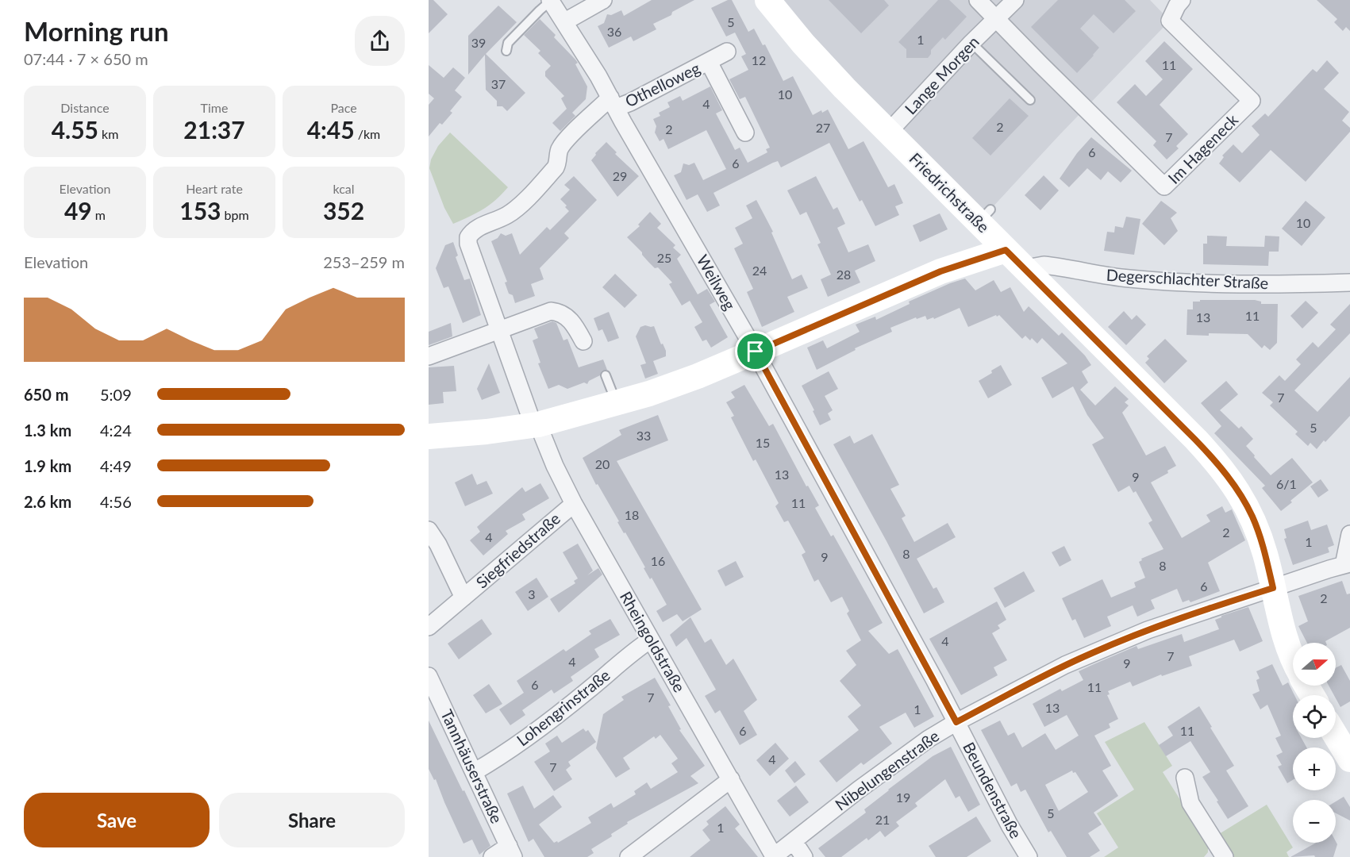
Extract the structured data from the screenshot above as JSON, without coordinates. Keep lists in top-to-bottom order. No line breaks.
{"streets":{"street":["Lange Morgen","Othelloweg","Im Hageneck","Friedrichstraße","Degerschlachter Straße","Weilweg","Siegfriedstraße","Rheingoldstraße","Lohengrinstraße","Tannhäuserstraße","Nibelungenstraße","Beundenstraße"]},"crossings":[["Lange Morgen","Im Hageneck"],["Lange Morgen","Friedrichstraße"],["Othelloweg","Weilweg"],["Othelloweg","Rheingoldstraße"],["Friedrichstraße","Degerschlachter Straße"],["Friedrichstraße","Nibelungenstraße"],["Weilweg","Rheingoldstraße"],["Weilweg","Nibelungenstraße"],["Weilweg","Beundenstraße"],["Siegfriedstraße","Rheingoldstraße"],["Rheingoldstraße","Lohengrinstraße"],["Rheingoldstraße","Nibelungenstraße"],["Lohengrinstraße","Tannhäuserstraße"],["Nibelungenstraße","Beundenstraße"]],"house_numbers":["5","36","1","39","12","11","37","10","4","2","27","2","7","6","6","29","10","25","24","28","11","13","7","5","33","15","20","13","9","6/1","11","18","2","4","1","8","9","16","8","6","3","2","4","7","4","9","6","11","7","13","1","6","11","4","7","19","5","21","1"],"north":"right","page":{"heading":["Morning run","07:44 · 7 × 650 m"],"stats":[["Distance","4.55 km"],["Time","21:37"],["Pace","4:45 /km"],["Elevation","49 m"],["Heart rate","153 bpm"],["kcal","352"]],"chart":["Elevation","253–259 m"],"list":[{"name":"650 m","note":"5:09"},{"name":"1.3 km","note":"4:24"},{"name":"1.9 km","note":"4:49"},{"name":"2.6 km","note":"4:56"}],"map_buttons":["+","−"],"buttons":["Save","Share"]}}
